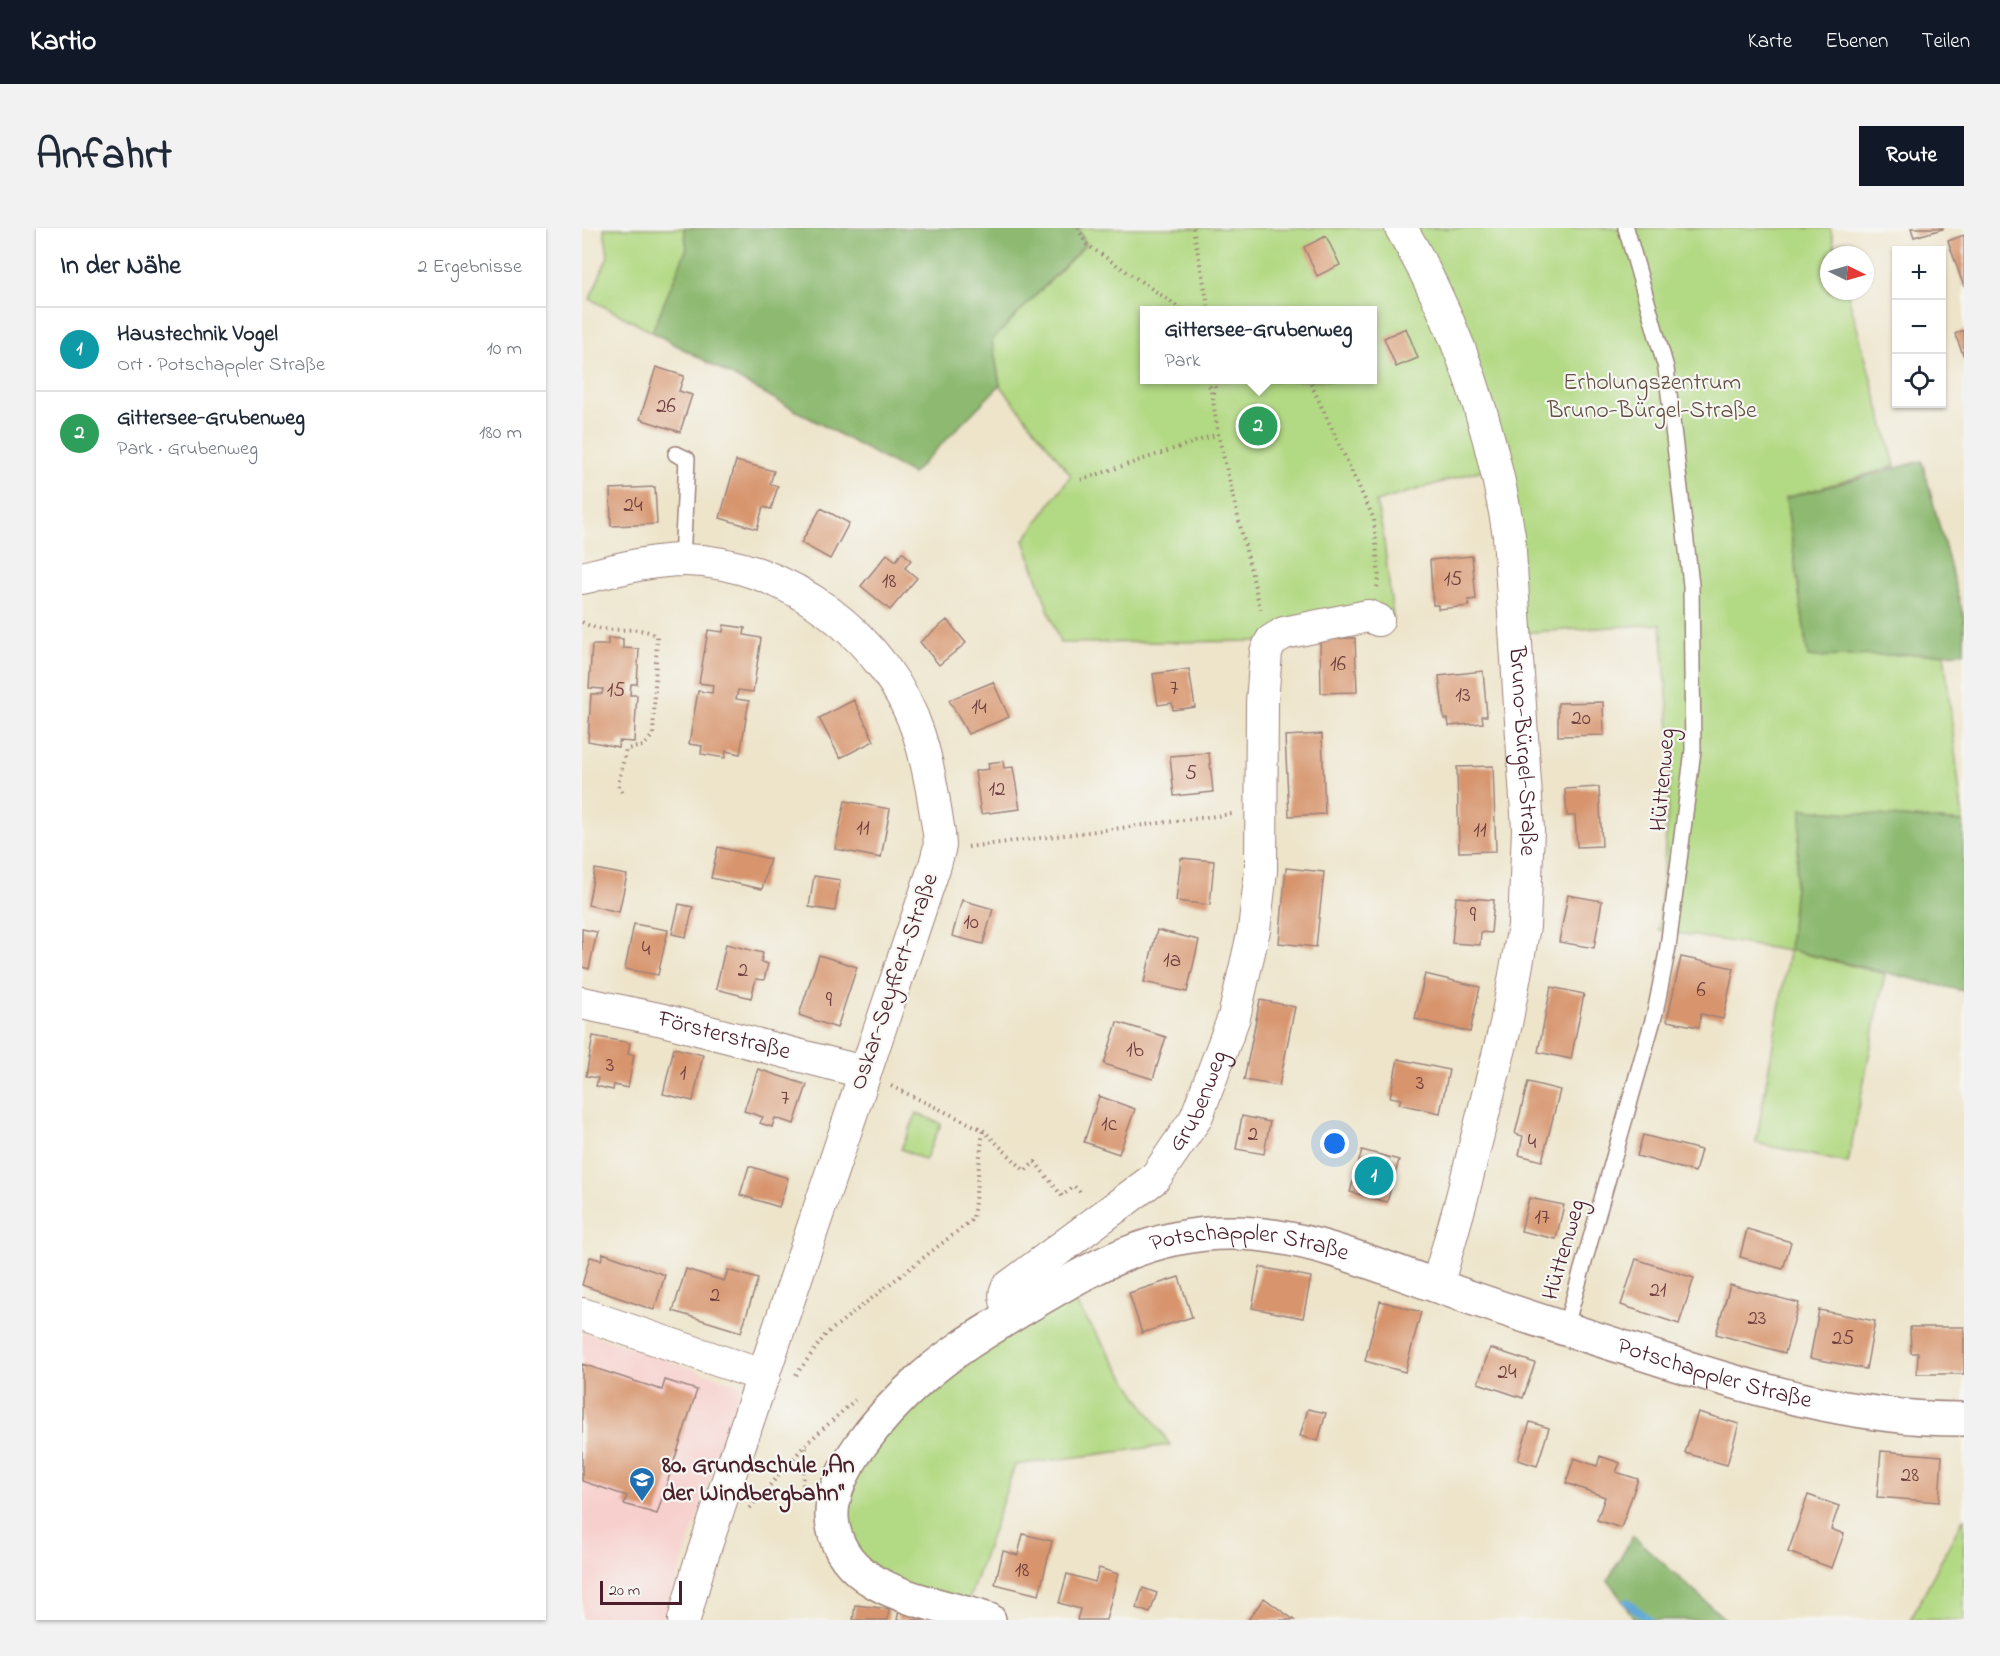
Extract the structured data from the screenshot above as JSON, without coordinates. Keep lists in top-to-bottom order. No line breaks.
{"streets":{"street":["Bruno-Bürgel-Straße","Oskar-Seyffert-Straße","Försterstraße","Grubenweg","Potschappler Straße"],"lane":["Hüttenweg"]},"crossings":[["Bruno-Bürgel-Straße","Potschappler Straße"],["Hüttenweg","Potschappler Straße"],["Oskar-Seyffert-Straße","Försterstraße"],["Grubenweg","Potschappler Straße"]],"parks":["Erholungszentrum Bruno-Bürgel-Straße"],"places":{"school or university":["80. Grundschule „An der Windbergbahn“"]},"house_numbers":["26","24","15","18","16","7","15","13","14","20","5","12","11","11","9","10","4","1a","2","6","9","1b","3","1","3","7","1c","2","4","17","21","2","23","25","24","28","18"],"scale_bar":"20 m","north":"right","page":{"header":"Kartio","nav":["Karte","Ebenen","Teilen"],"title":"Anfahrt","buttons":"Route","heading":["In der Nähe","2 Ergebnisse"],"map_buttons":["+","−"],"list":[{"mark":"1","name":"Haustechnik Vogel","note":"Ort · Potschappler Straße","value":"10 m"},{"mark":"2","name":"Gittersee-Grubenweg","note":"Park · Grubenweg","value":"180 m"}],"popup":["Gittersee-Grubenweg","Park"],"pins":["2","1"],"scale":"20 m"}}
